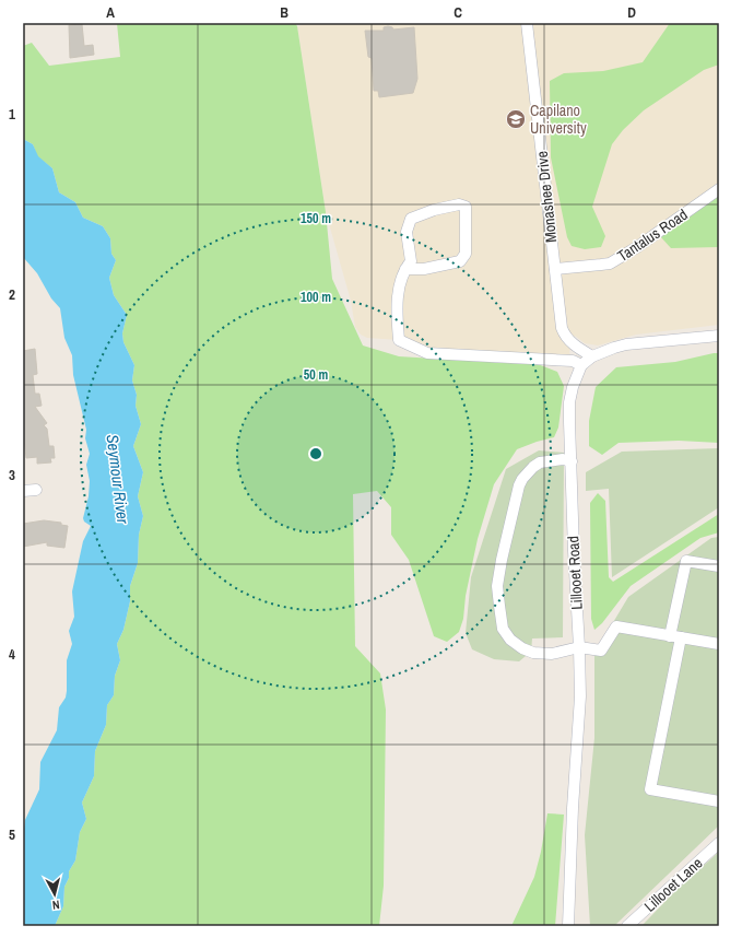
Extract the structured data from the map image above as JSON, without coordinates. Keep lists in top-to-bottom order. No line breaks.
{"streets":{"street":["Monashee Drive","Tantalus Road","Lillooet Road","Lillooet Lane"]},"crossings":[["Monashee Drive","Tantalus Road"],["Monashee Drive","Lillooet Road"]],"water":["Seymour River"],"places":{"school or university":["Capilano University"]},"north":"bottom","grid":{"columns":["A","B","C","D"],"rows":["1","2","3","4","5"]},"rings":["150 m","100 m","50 m"]}
